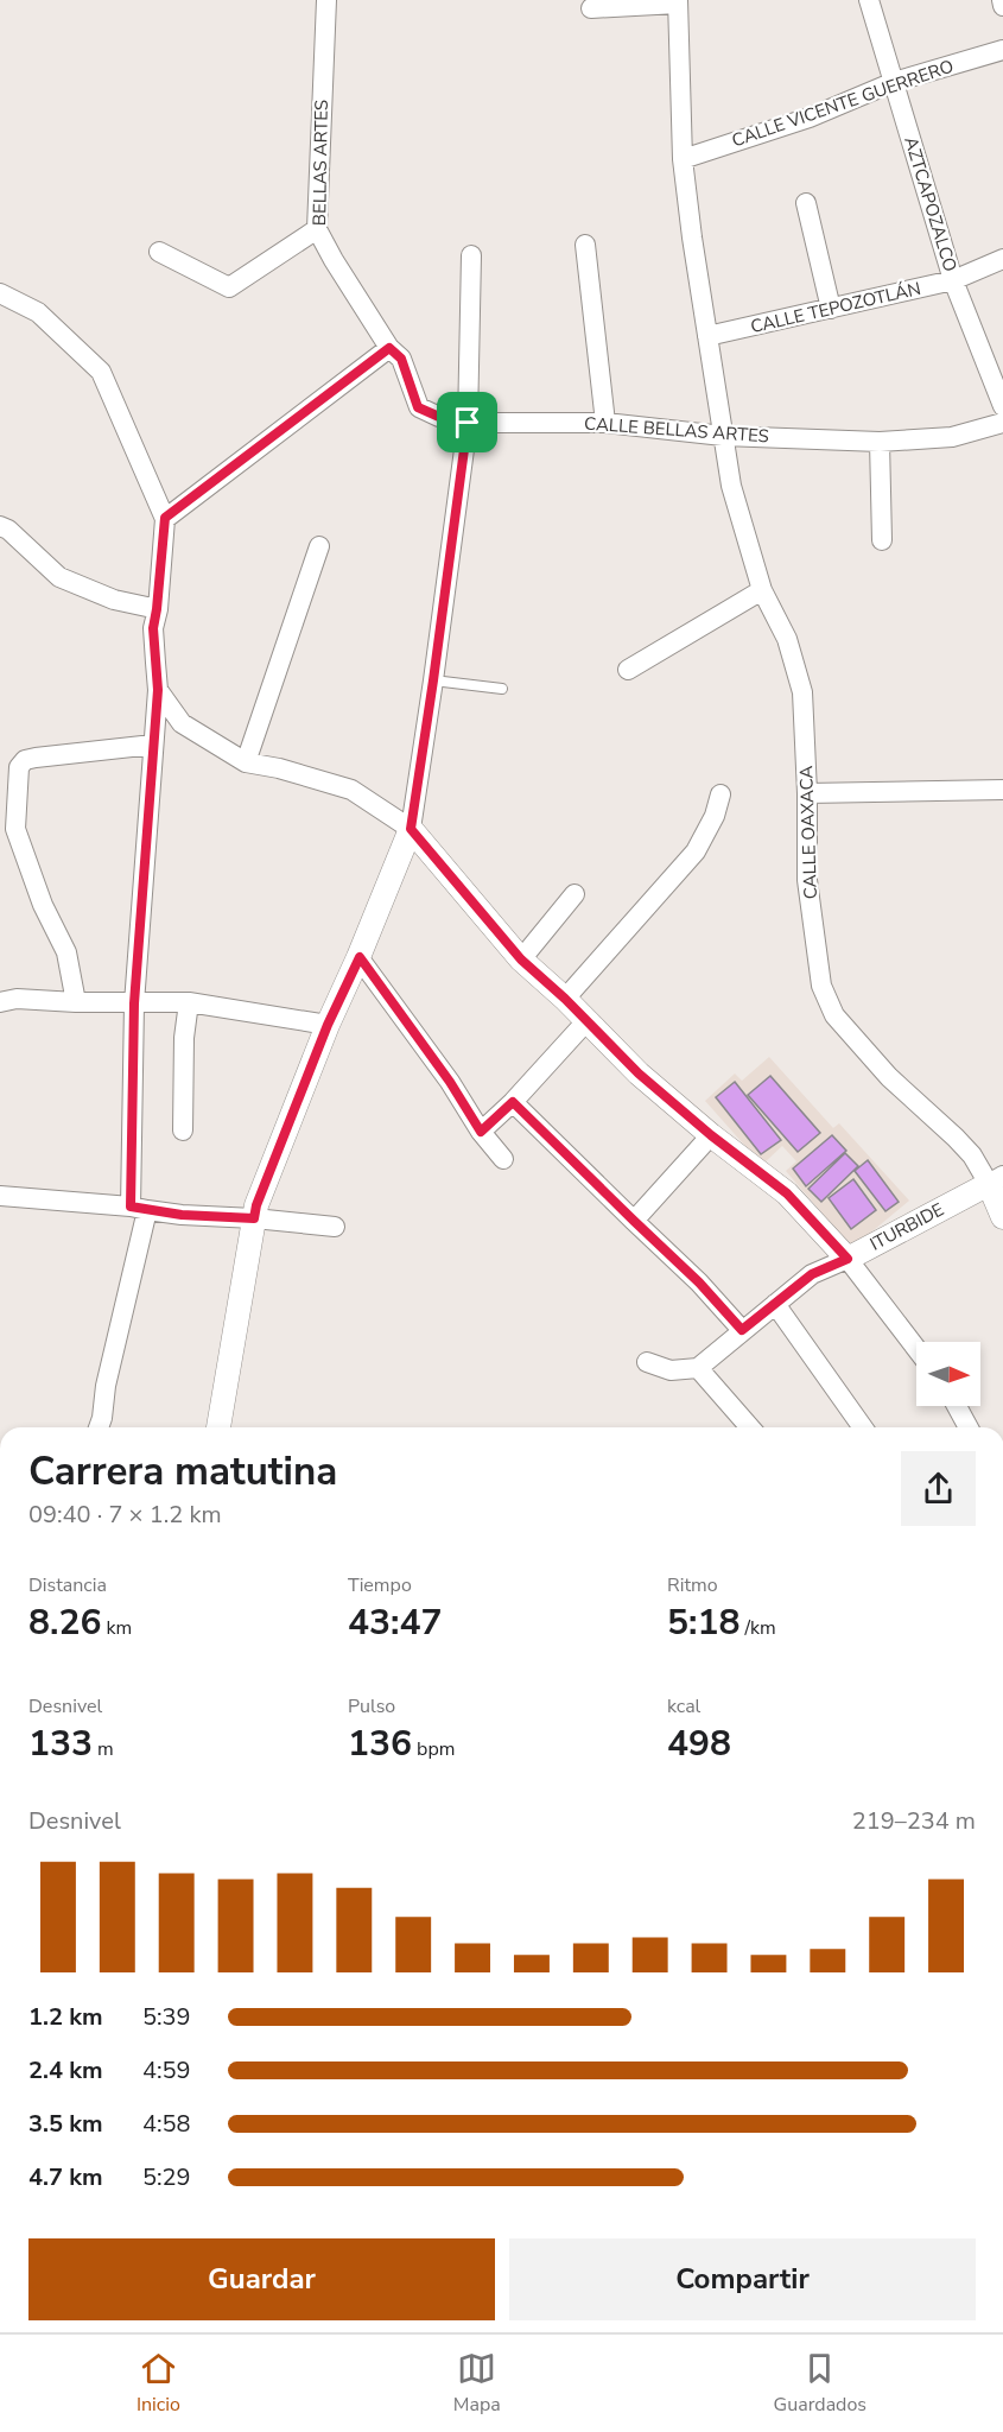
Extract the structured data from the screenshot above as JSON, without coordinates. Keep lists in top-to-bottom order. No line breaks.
{"streets":{"street":["CALLE VICENTE GUERRERO","BELLAS ARTES","AZTCAPOZALCO","CALLE TEPOZOTLÁN","CALLE BELLAS ARTES","CALLE OAXACA","ITURBIDE"]},"crossings":[["CALLE VICENTE GUERRERO","AZTCAPOZALCO"],["CALLE VICENTE GUERRERO","CALLE OAXACA"],["BELLAS ARTES","CALLE BELLAS ARTES"],["AZTCAPOZALCO","CALLE TEPOZOTLÁN"],["CALLE TEPOZOTLÁN","CALLE OAXACA"],["CALLE BELLAS ARTES","CALLE OAXACA"],["CALLE OAXACA","ITURBIDE"]],"north":"right","page":{"heading":["Carrera matutina","09:40 · 7 × 1.2 km"],"stats":[["Distancia","8.26 km"],["Tiempo","43:47"],["Ritmo","5:18 /km"],["Desnivel","133 m"],["Pulso","136 bpm"],["kcal","498"]],"chart":["Desnivel","219–234 m"],"list":[{"name":"1.2 km","note":"5:39"},{"name":"2.4 km","note":"4:59"},{"name":"3.5 km","note":"4:58"},{"name":"4.7 km","note":"5:29"}],"buttons":["Guardar","Compartir"],"tabs":["Inicio","Mapa","Guardados"]}}
